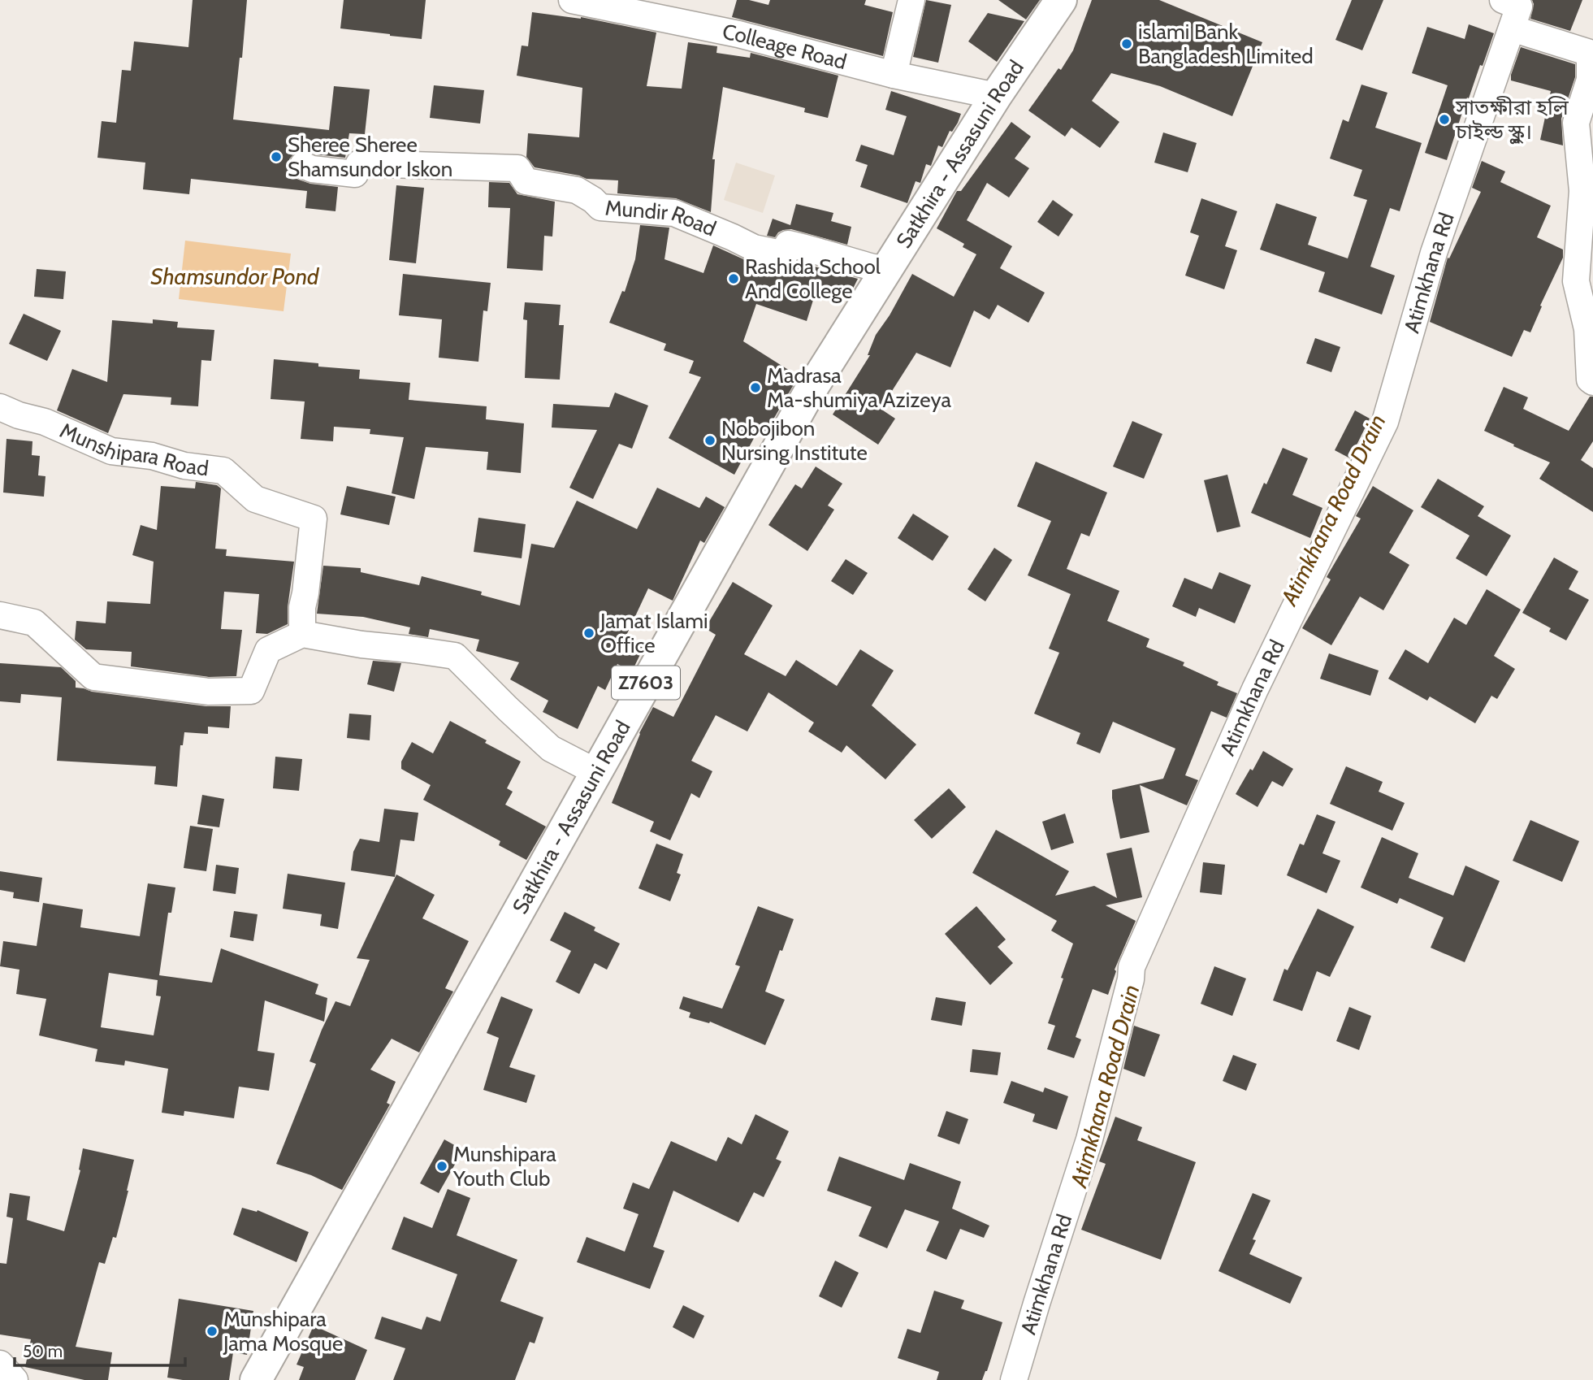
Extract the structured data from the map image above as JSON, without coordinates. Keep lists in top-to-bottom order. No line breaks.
{"streets":{"main road":["Satkhira - Assasuni Road","Z7603"],"street":["Colleage Road","Mundir Road","Atimkhana Rd","Munshipara Road"]},"crossings":[["Colleage Road","Satkhira - Assasuni Road"],["Satkhira - Assasuni Road","Mundir Road"]],"water":["Shamsundor Pond","Atimkhana Road Drain"],"places":["islami Bank Bangladesh Limited","সাতক্ষীরা হলি চাইল্ড স্কুল।","Sheree Sheree Shamsundor Iskon","Rashida School And College","Madrasa Ma-shumiya Azizeya","Nobojibon Nursing Institute","Jamat Islami Office","Munshipara Youth Club","Munshipara Jama Mosque"],"scale_bar":"50 m"}
